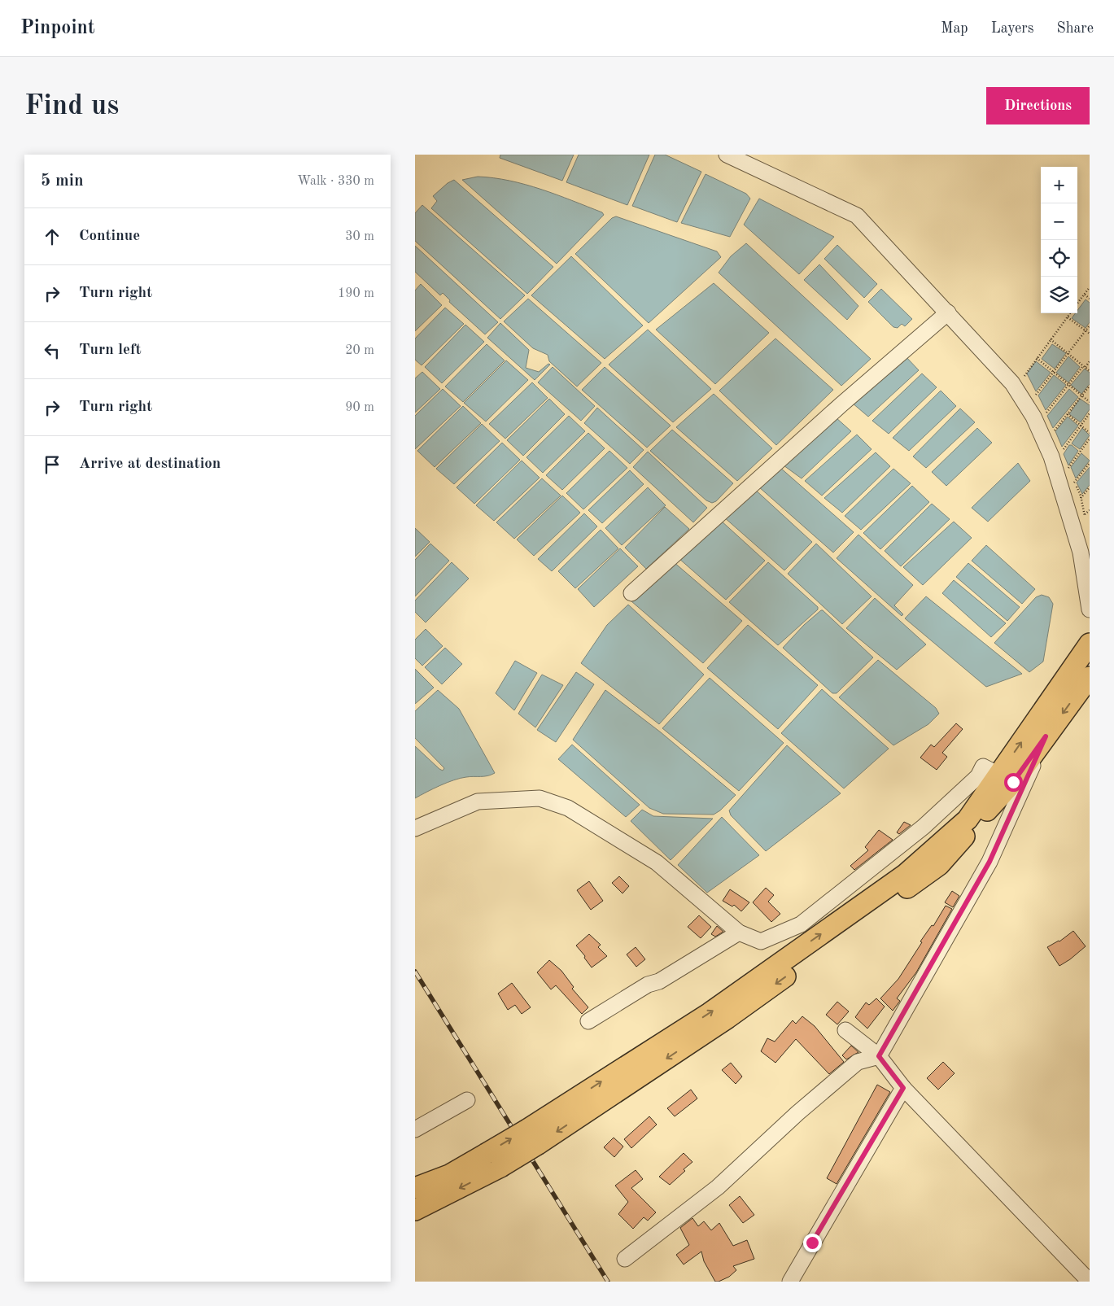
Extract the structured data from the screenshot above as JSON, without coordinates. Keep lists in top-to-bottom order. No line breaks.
{"page":{"header":"Pinpoint","nav":["Map","Layers","Share"],"buttons":"Directions","title":"Find us","heading":["5 min","Walk · 330 m"],"map_buttons":["+","−"],"list":[["Continue","30 m"],["Turn right","190 m"],["Turn left","20 m"],["Turn right","90 m"],"Arrive at destination"]}}
